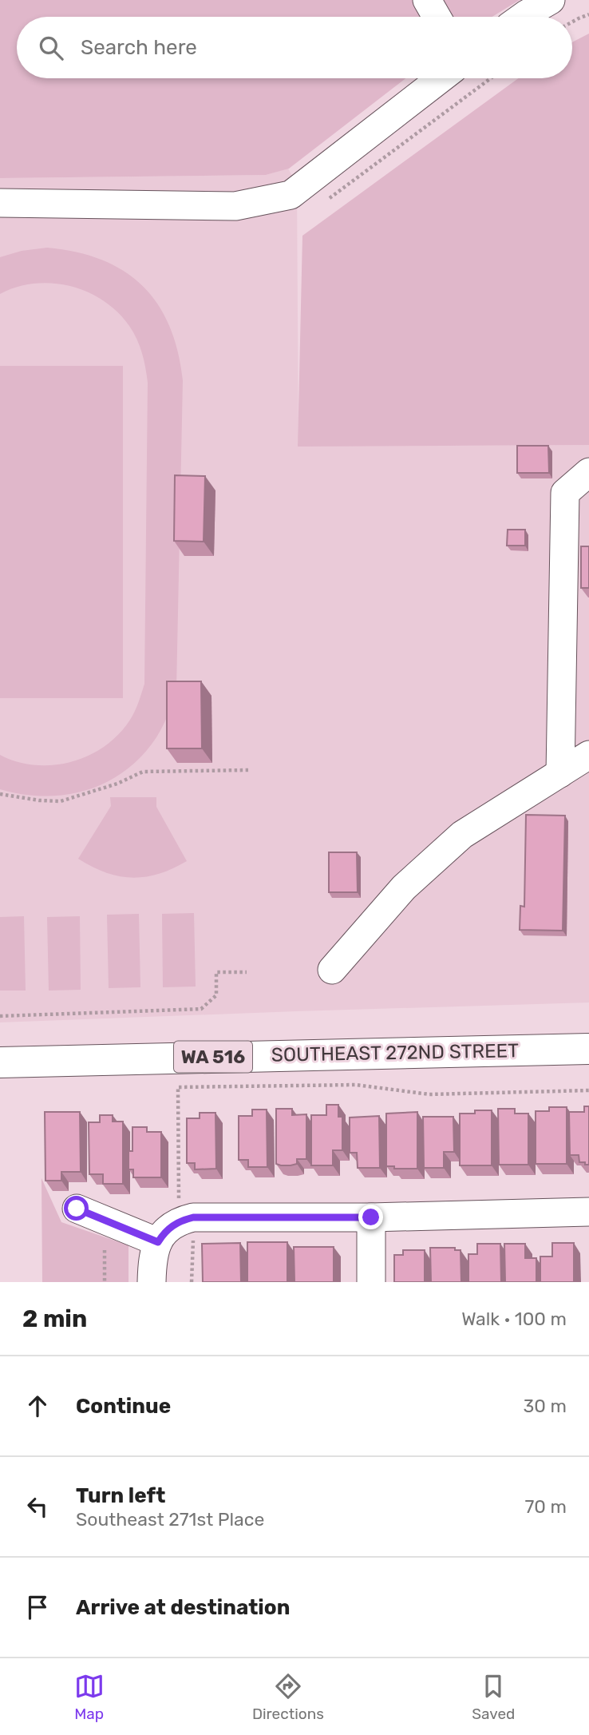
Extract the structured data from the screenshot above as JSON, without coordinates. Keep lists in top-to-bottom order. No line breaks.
{"streets":{"main road":["SOUTHEAST 272ND STREET","WA 516"]},"page":{"search":"Search here","heading":["2 min","Walk · 100 m"],"list":[["Continue","30 m"],["Turn left","Southeast 271st Place","70 m"],"Arrive at destination"],"nav":["Map","Directions","Saved"]}}
